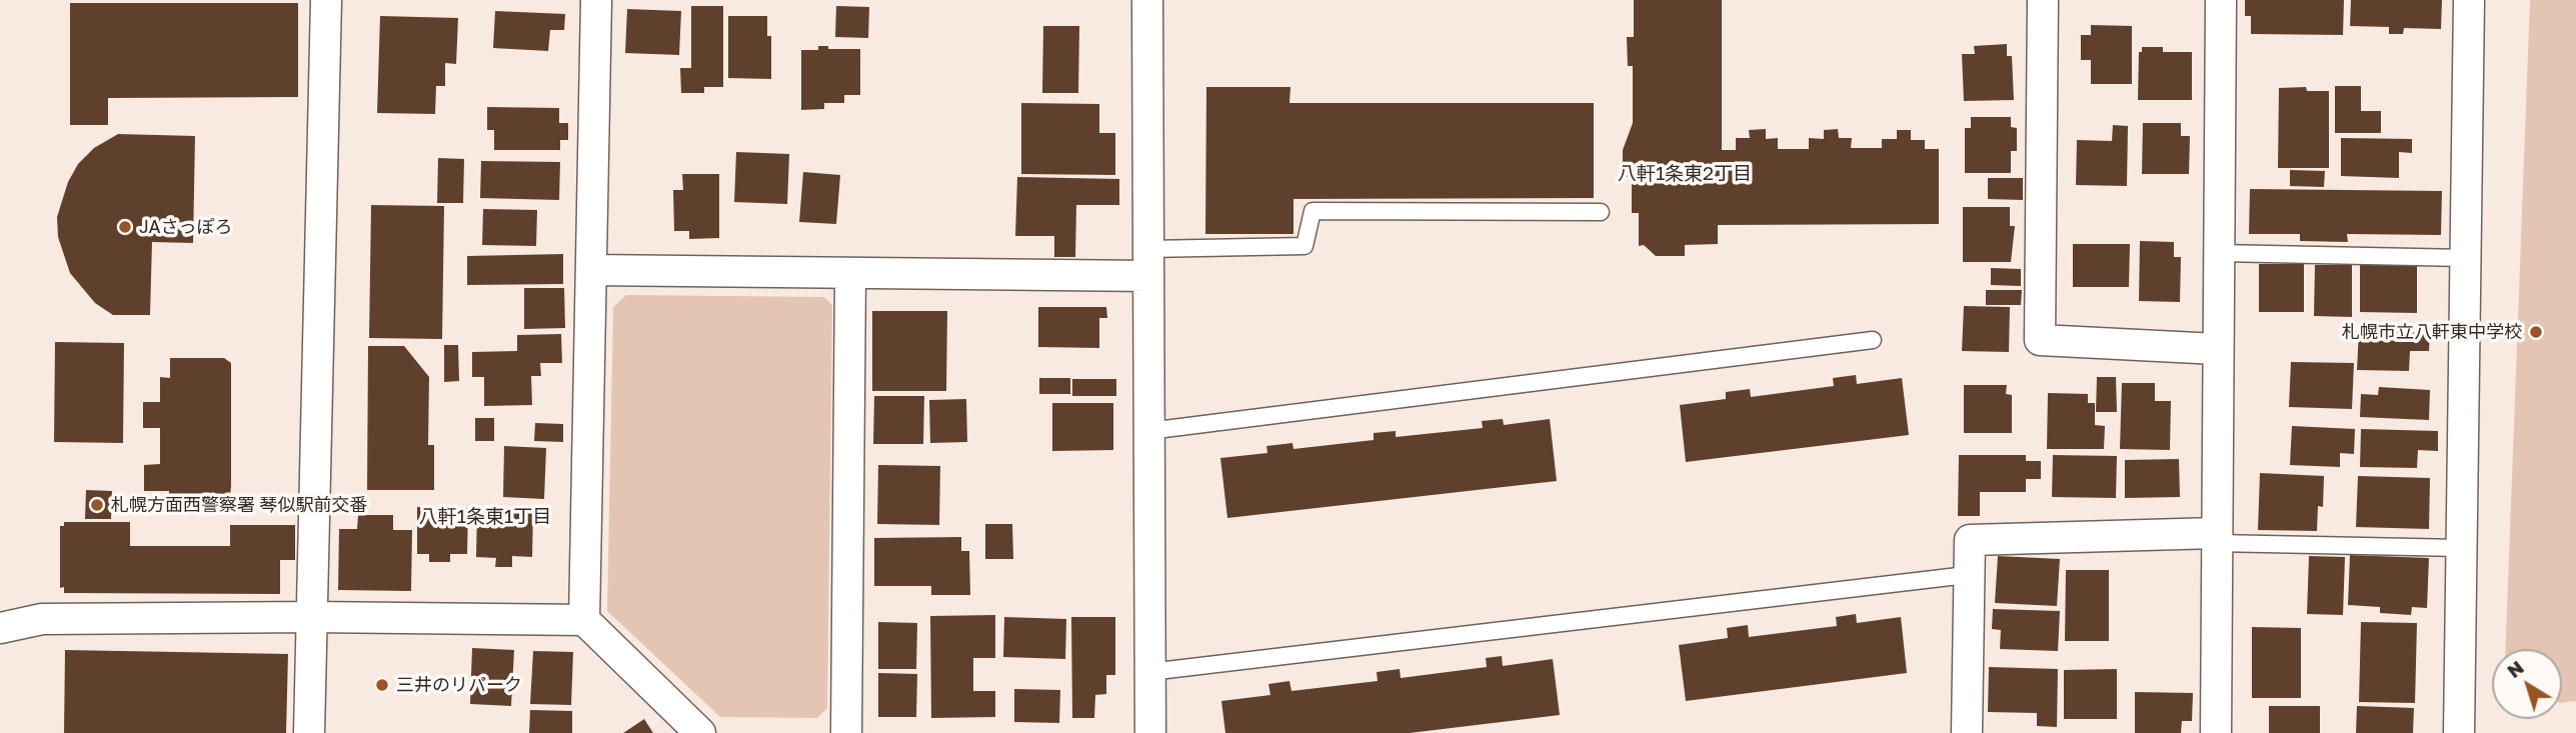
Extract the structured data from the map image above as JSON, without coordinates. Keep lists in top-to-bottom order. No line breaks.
{"districts":["八軒1条東2丁目","八軒1条東1丁目"],"places":["JAさっぽろ","札幌市立八軒東中学校","札幌方面西警察署 琴似駅前交番","三井のリパーク"],"north":"top left"}
